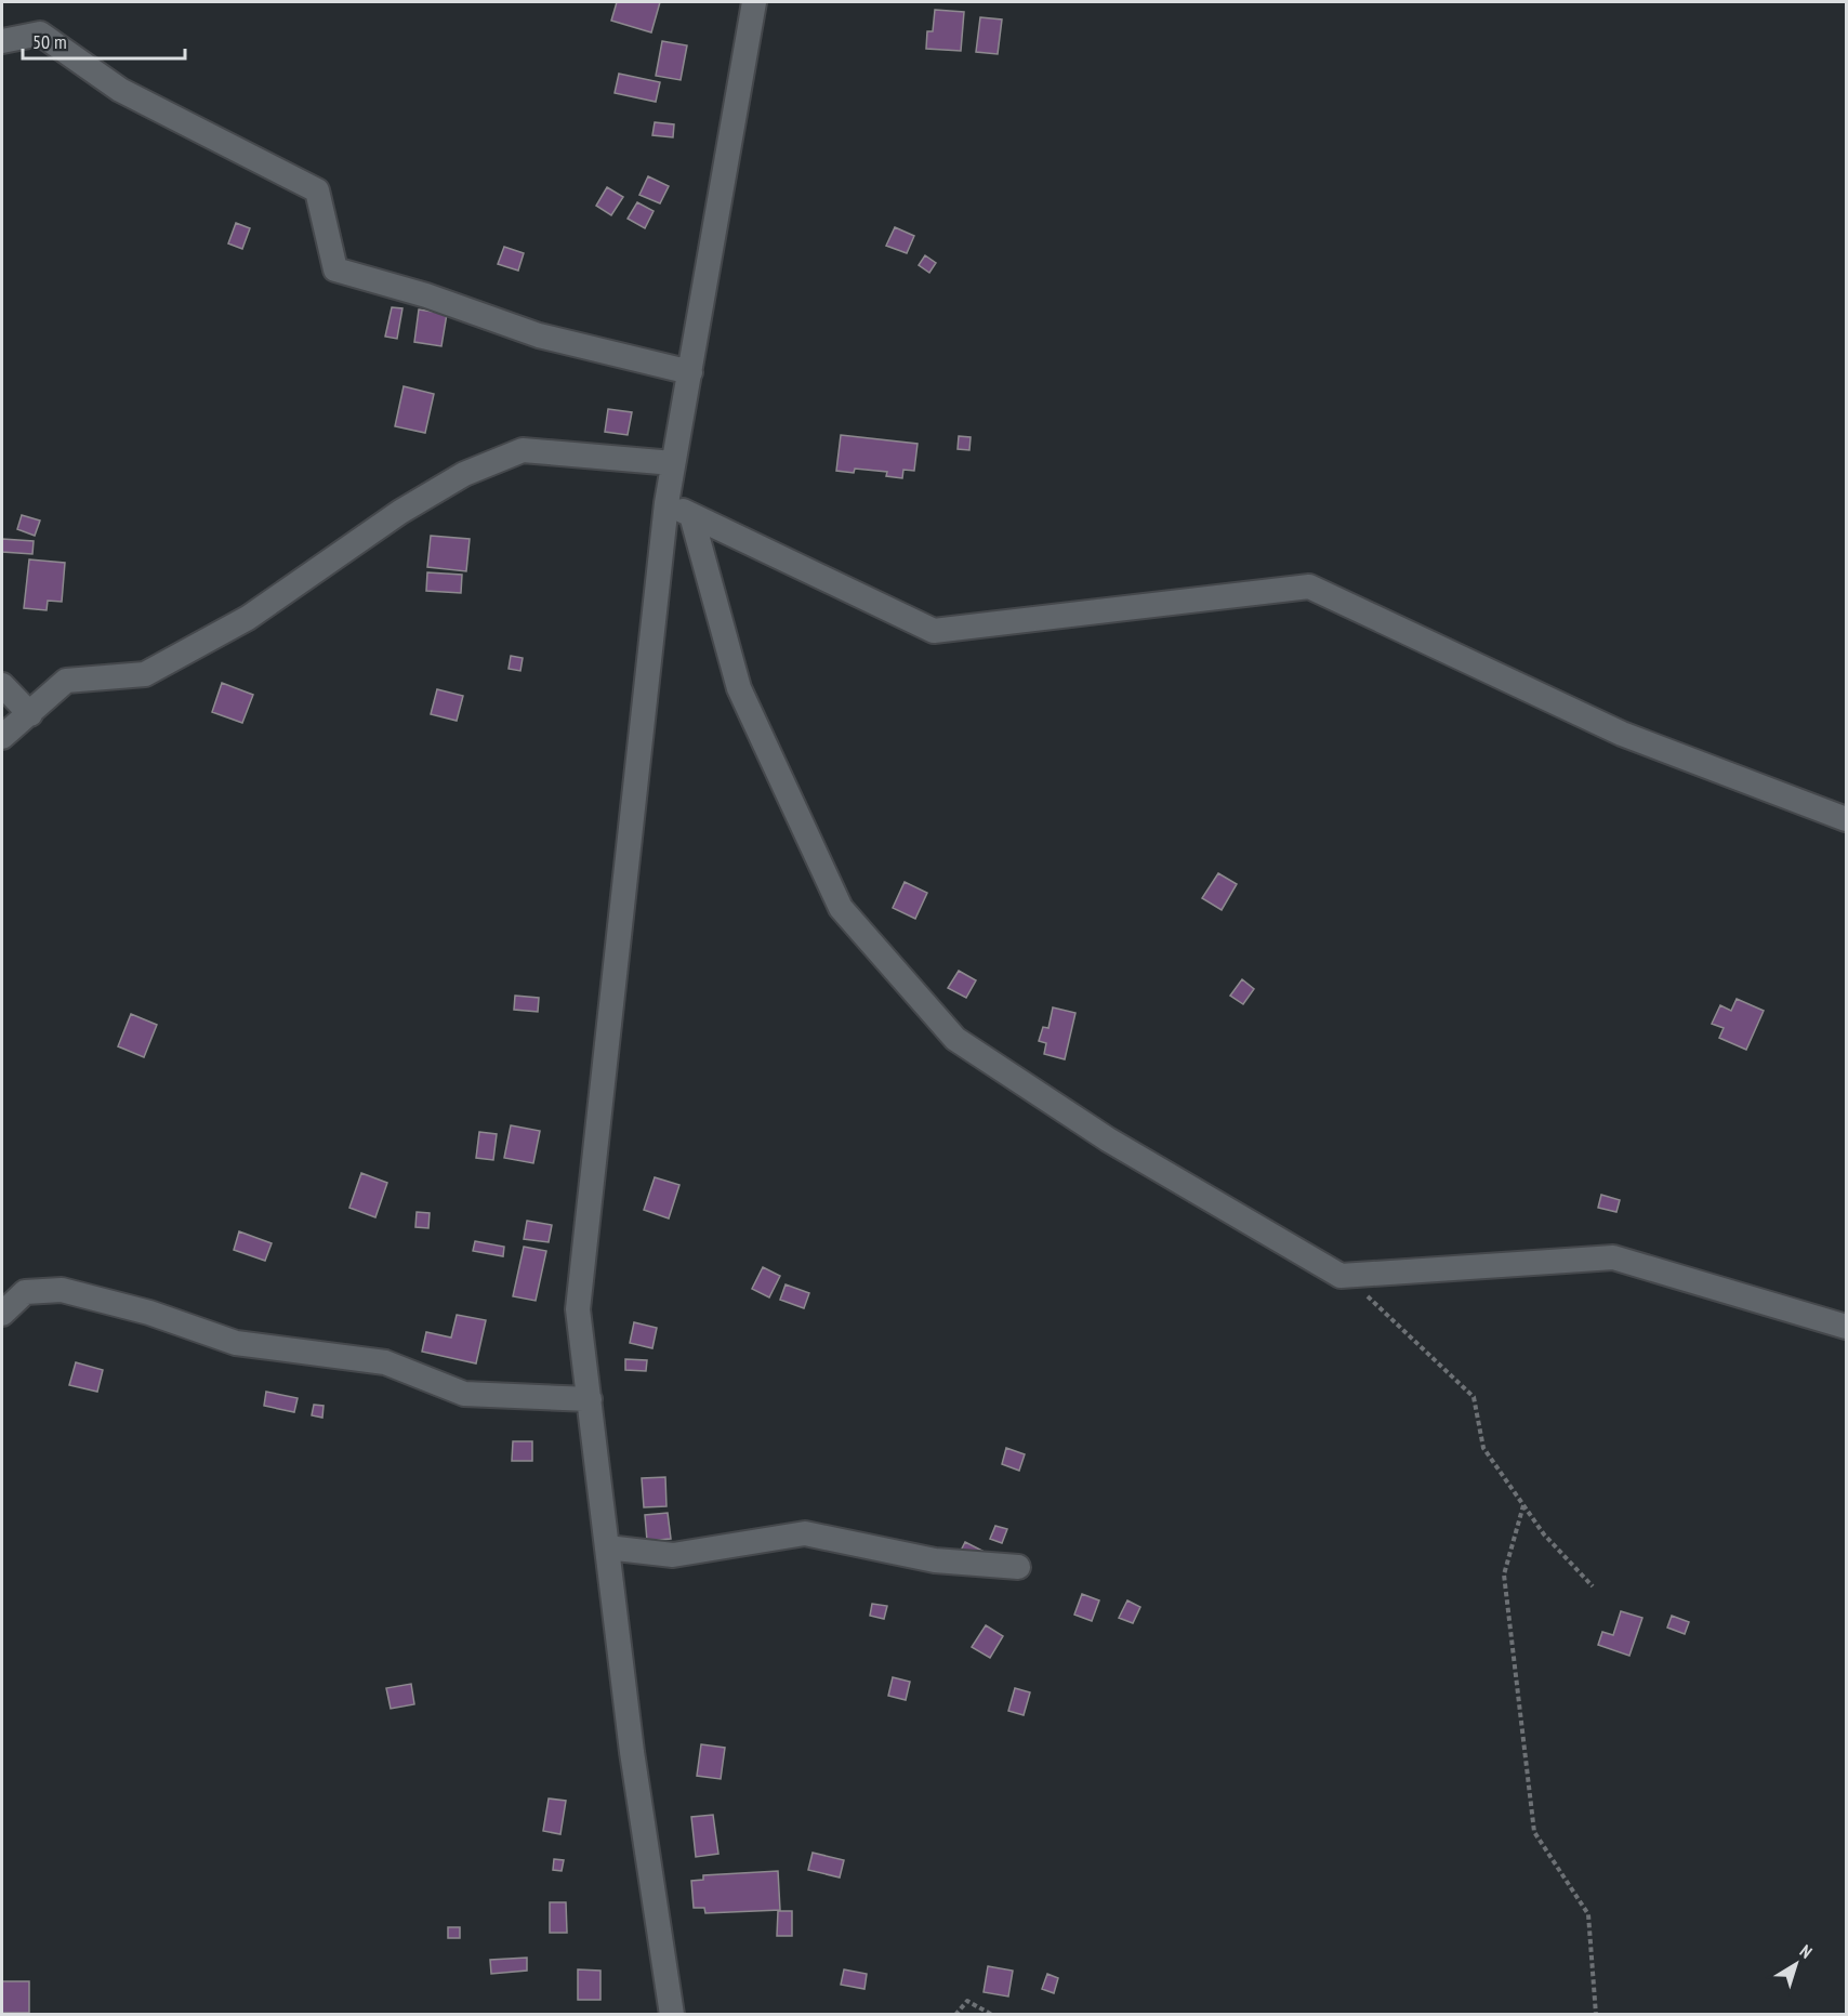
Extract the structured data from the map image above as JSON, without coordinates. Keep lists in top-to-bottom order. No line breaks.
{"scale_bar":"50 m","north":"top right"}
